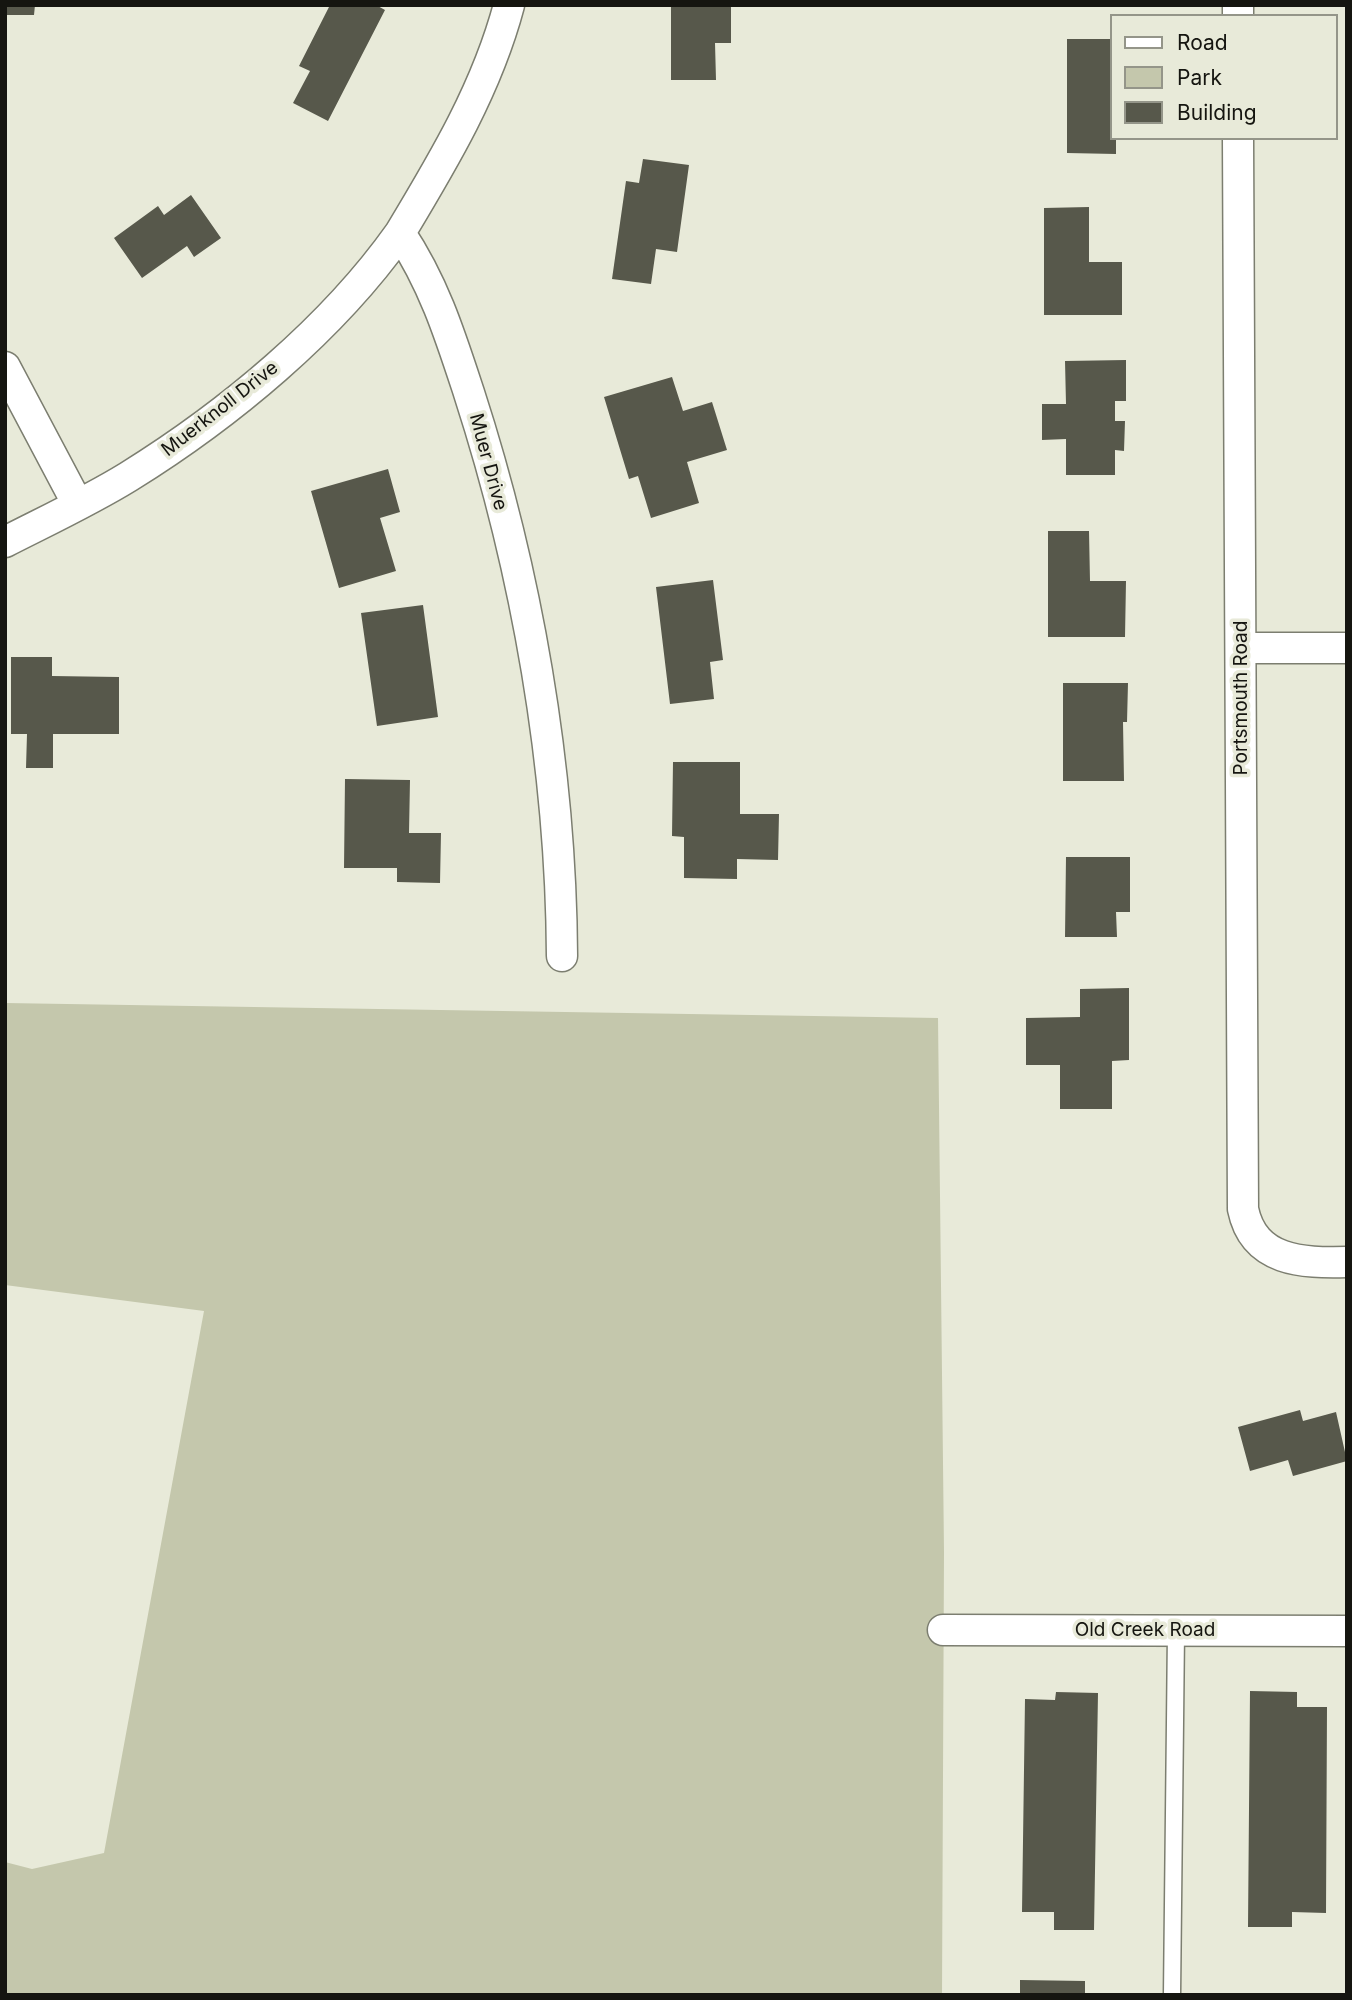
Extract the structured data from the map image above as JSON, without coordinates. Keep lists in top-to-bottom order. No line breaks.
{"streets":{"street":["Muerknoll Drive","Muer Drive","Portsmouth Road","Old Creek Road"]},"crossings":[["Muerknoll Drive","Muer Drive"]],"legend":["Road","Park","Building"]}
